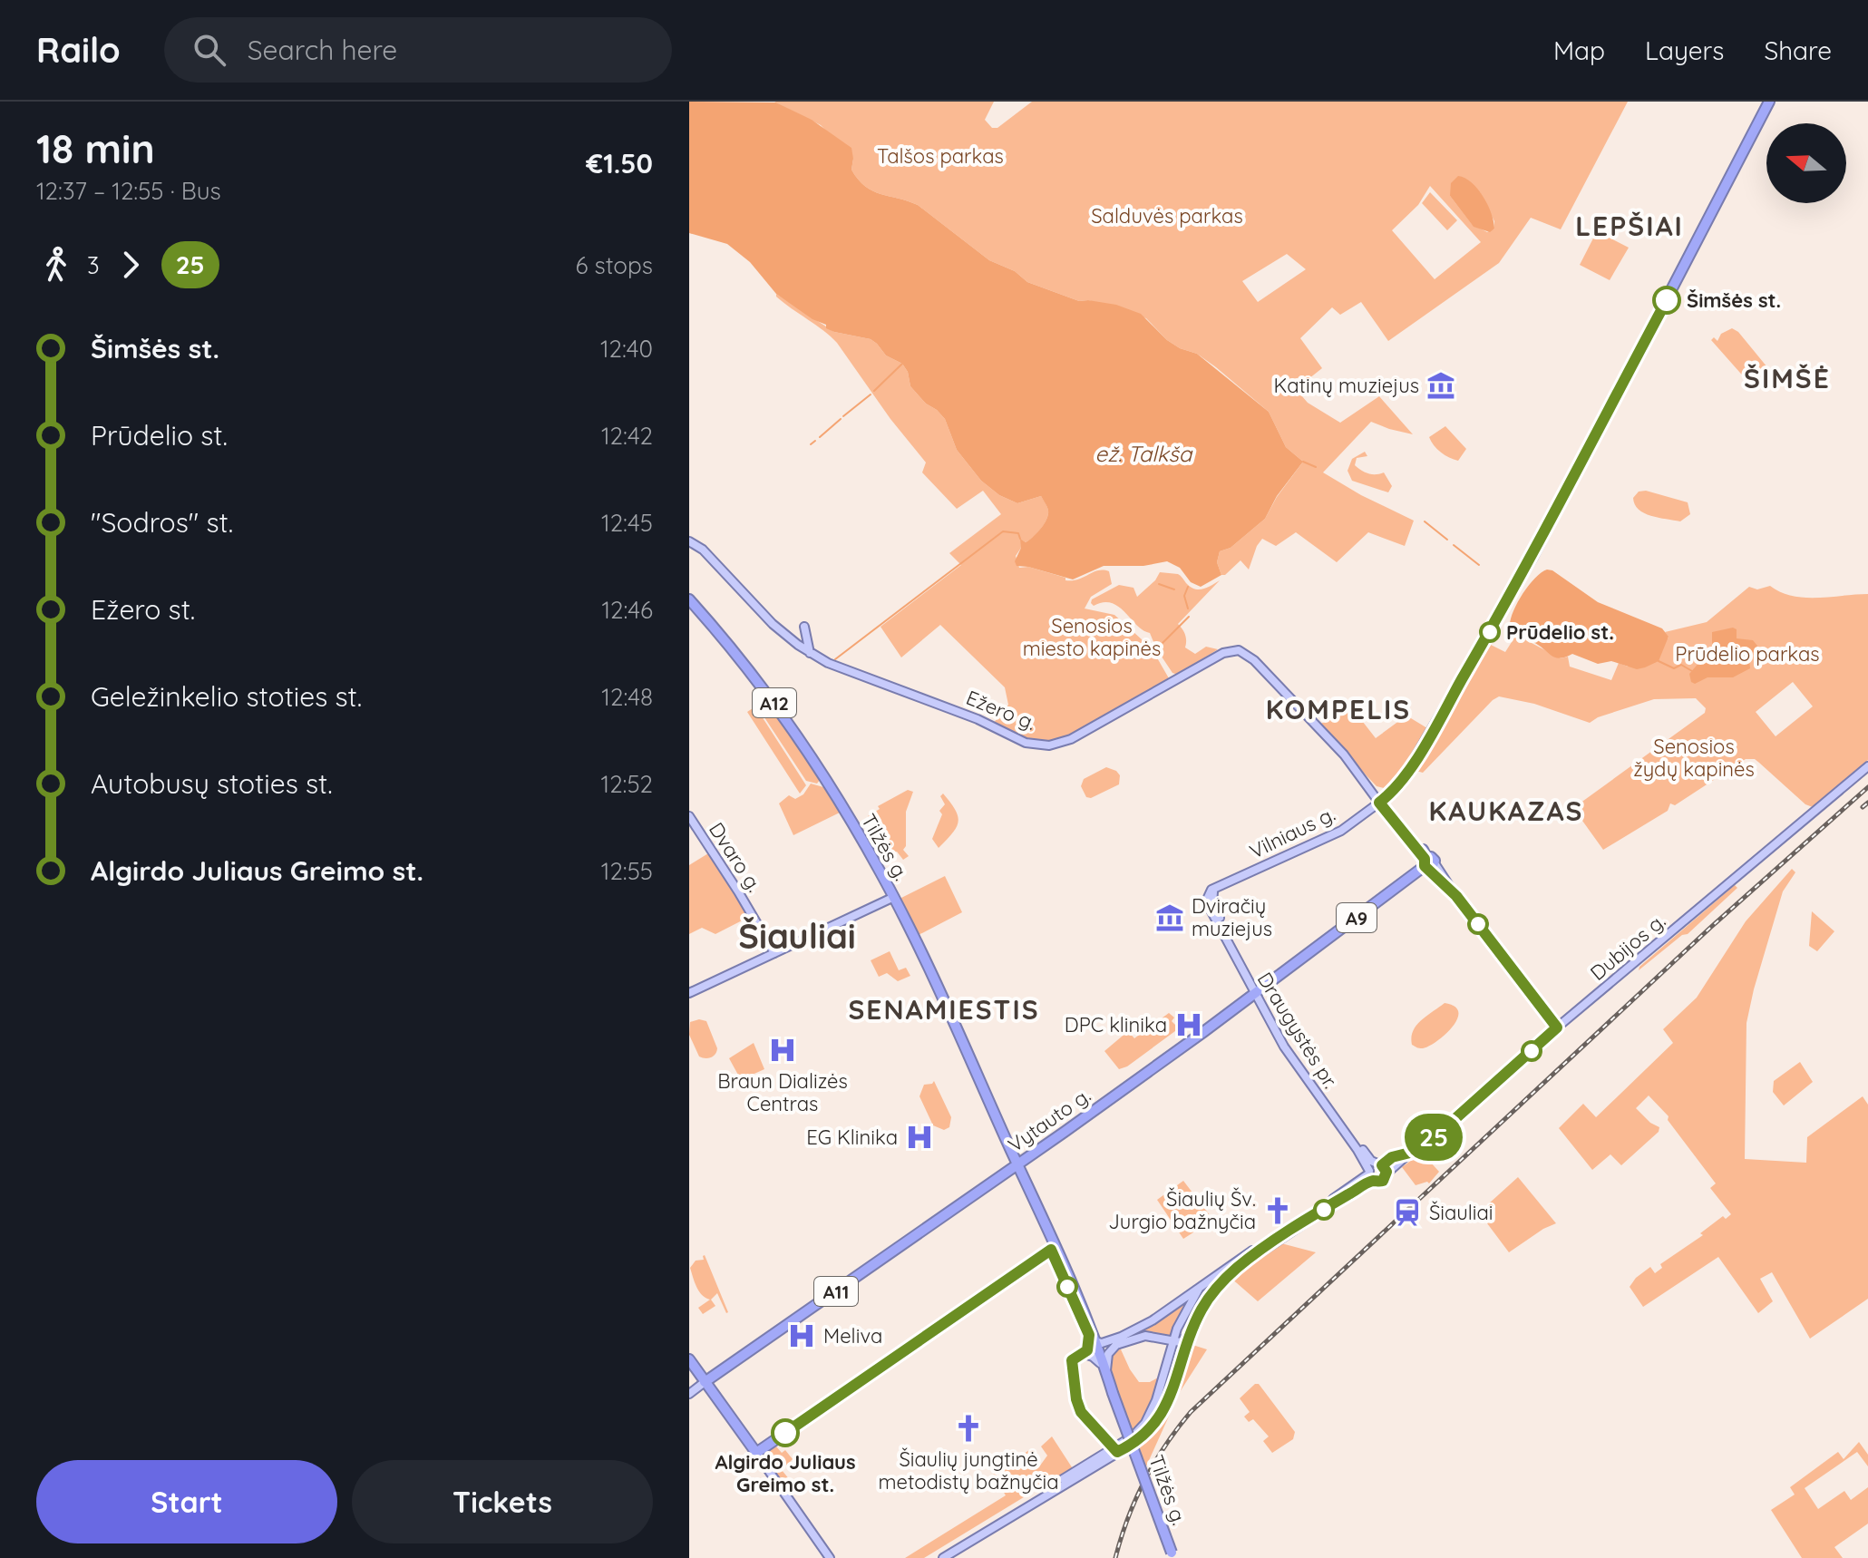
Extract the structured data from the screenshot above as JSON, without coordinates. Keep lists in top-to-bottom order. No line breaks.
{"streets":{"highway":["A12","Ežero g.","Vilniaus g.","Tilžės g.","A9","Vytauto g.","A11"],"main road":["Dvaro g.","Dubijos g.","Draugystės pr."]},"crossings":[["Ežero g.","Vilniaus g."],["Ežero g.","Dubijos g."],["Ežero g.","Vytauto g."],["Vilniaus g.","Draugystės pr."],["Tilžės g.","Vytauto g."],["Dubijos g.","Draugystės pr."],["Draugystės pr.","Vytauto g."]],"districts":["LEPŠIAI","ŠIMŠĖ","KOMPELIS","KAUKAZAS","Šiauliai","SENAMIESTIS"],"water":["ež. Talkša"],"parks":["Talšos parkas","Salduvės parkas","Senosios miesto kapinės","Prūdelio parkas","Senosios žydų kapinės"],"places":{"other":["Šimšės st.","Prūdelio st.","Algirdo Juliaus Greimo st."],"museum":["Katinų muziejus","Dviračių muziejus"],"hospital":["DPC klinika","Braun Dializės Centras","EG Klinika","Meliva"],"church":["Šiaulių Šv. Jurgio bažnyčia","Šiaulių jungtinė metodistų bažnyčia"],"station":["Šiauliai"]},"lines":["bus line 25"],"north":"left","page":{"header":"Railo","search":"Search here","nav":["Map","Layers","Share"],"heading":["18 min","12:37 – 12:55 · Bus","€1.50"],"on_map":"25","legs":["3","25","6 stops"],"list":[{"name":"Šimšės st.","value":"12:40"},{"name":"Prūdelio st.","value":"12:42"},{"name":"\"Sodros\" st.","value":"12:45"},{"name":"Ežero st.","value":"12:46"},{"name":"Geležinkelio stoties st.","value":"12:48"},{"name":"Autobusų stoties st.","value":"12:52"},{"name":"Algirdo Juliaus Greimo st.","value":"12:55"}],"buttons":["Start","Tickets"]}}
